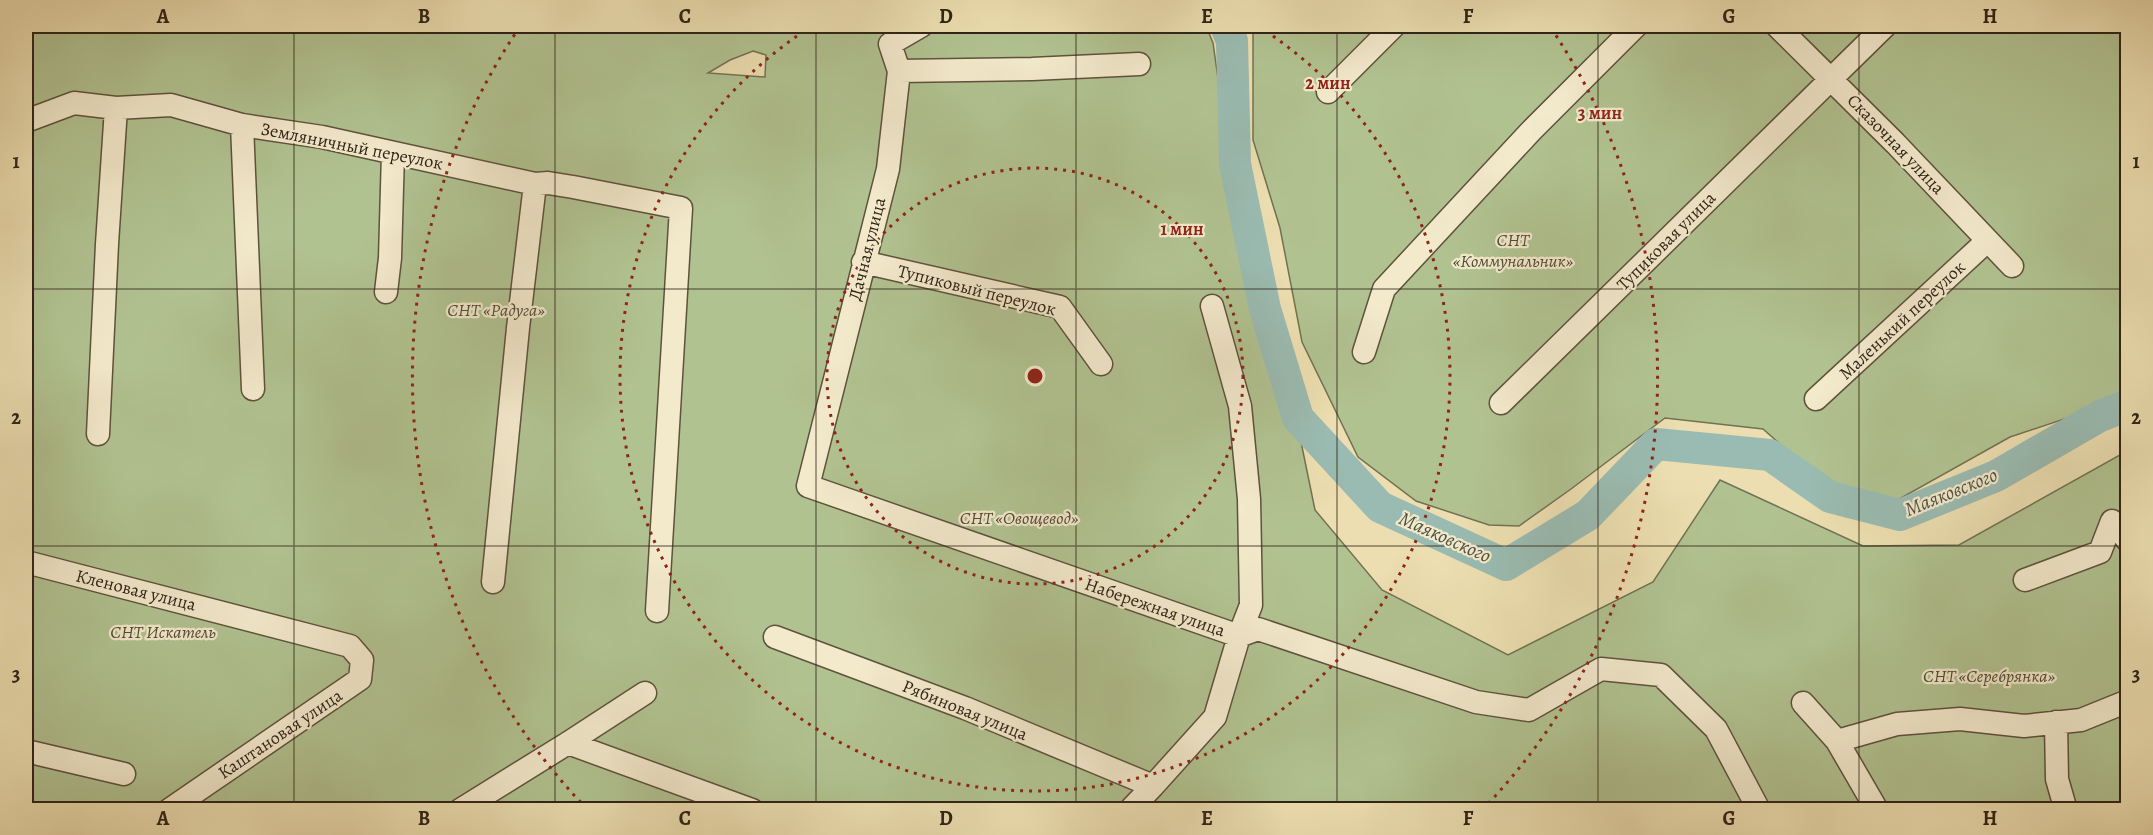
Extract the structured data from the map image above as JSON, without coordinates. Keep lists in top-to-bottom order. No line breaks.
{"streets":{"street":["Сказочная улица","Земляничный переулок","Тупиковая улица","Дачная улица","Тупиковый переулок","Маленький переулок","Кленовая улица","Набережная улица","Рябиновая улица","Каштановая улица"]},"crossings":[["Сказочная улица","Тупиковая улица"],["Сказочная улица","Маленький переулок"],["Дачная улица","Тупиковый переулок"],["Дачная улица","Набережная улица"],["Кленовая улица","Каштановая улица"]],"water":["Маяковского"],"parks":["СНТ «Коммунальник»","СНТ «Радуга»","СНТ «Овощевод»","СНТ Искатель","СНТ «Серебрянка»"],"grid":{"columns":["A","B","C","D","E","F","G","H"],"rows":["1","2","3"]},"rings":["2 мин","3 мин","1 мин"]}
